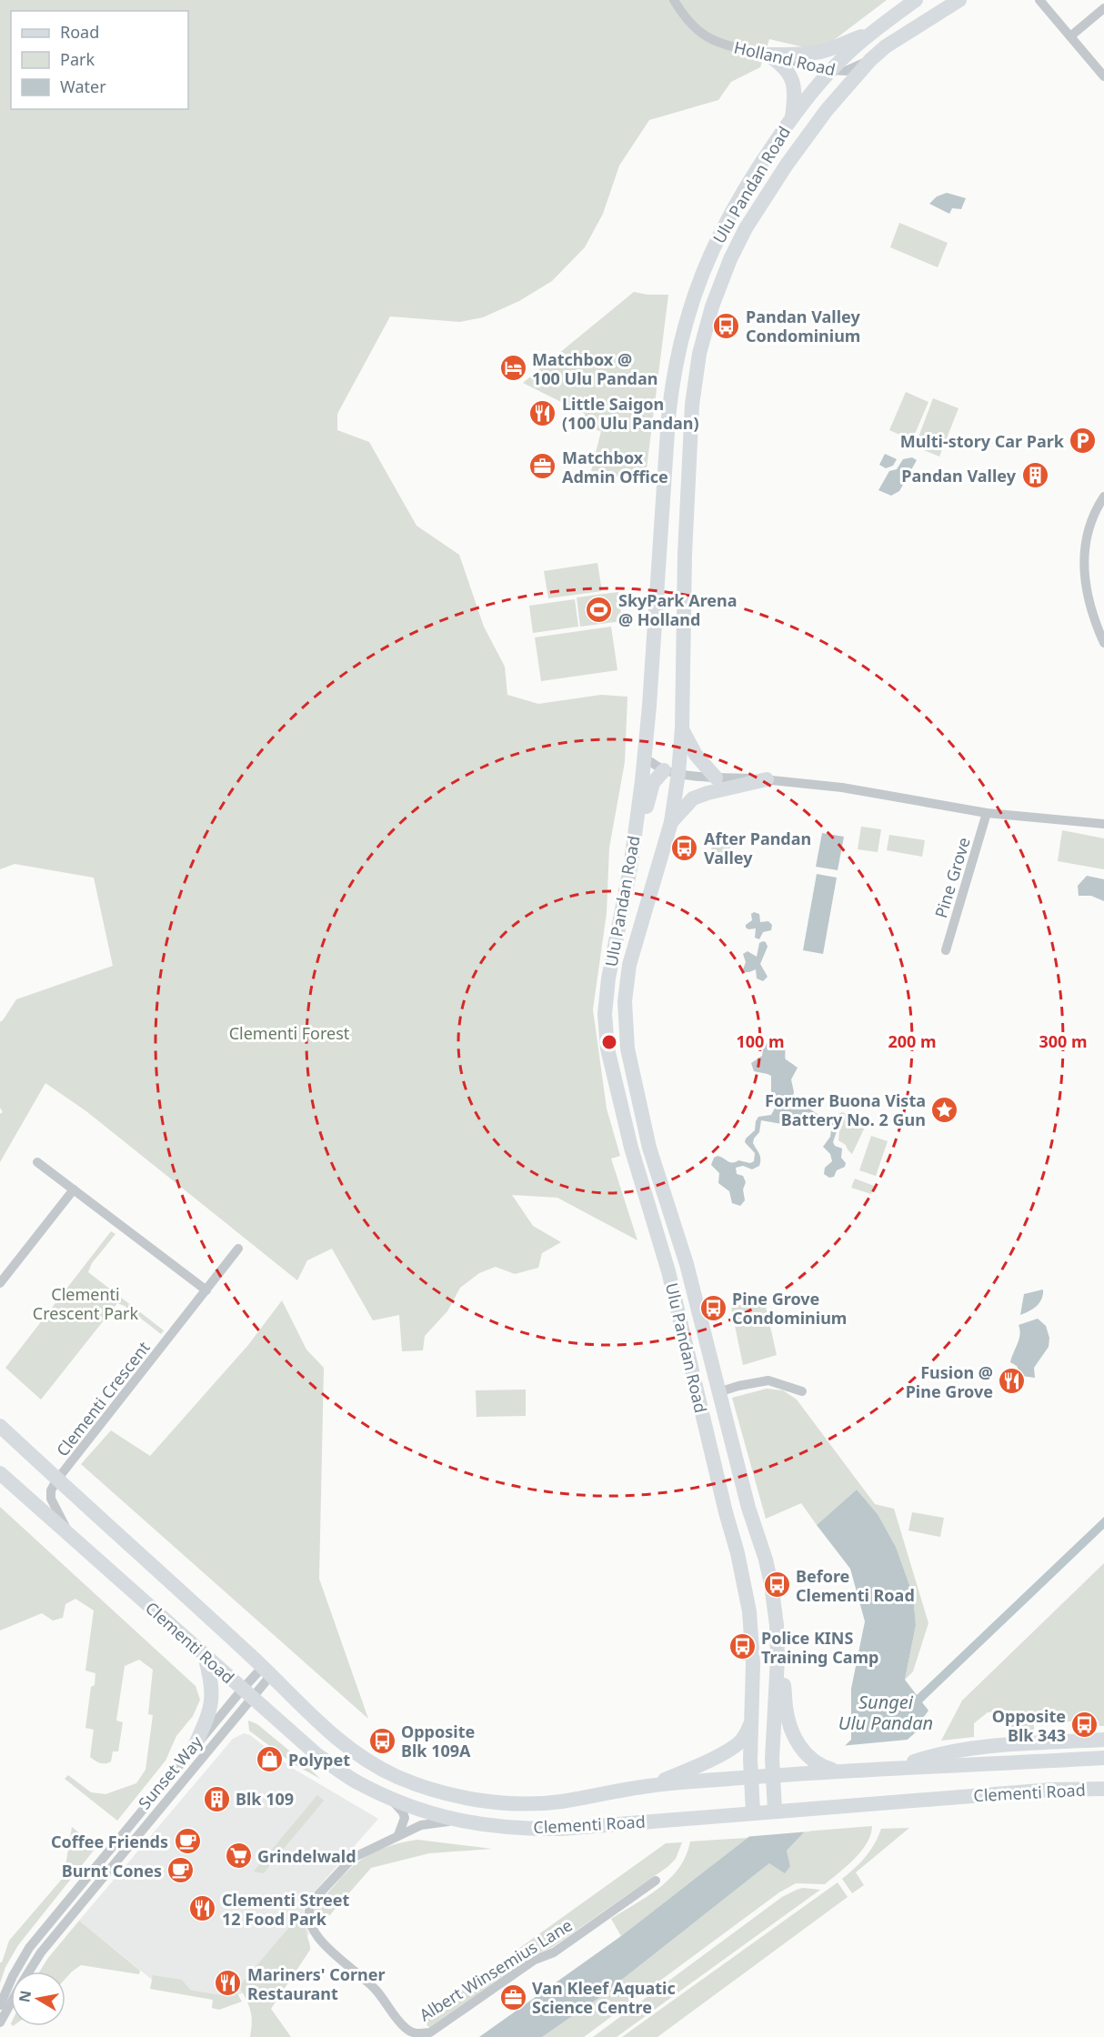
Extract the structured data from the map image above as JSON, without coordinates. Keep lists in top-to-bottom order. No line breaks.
{"streets":{"main road":["Holland Road","Ulu Pandan Road","Clementi Road"],"street":["Pine Grove","Clementi Crescent","Sunset Way","Albert Winsemius Lane"]},"crossings":[["Holland Road","Ulu Pandan Road"],["Ulu Pandan Road","Clementi Road"],["Clementi Crescent","Clementi Road"],["Clementi Road","Sunset Way"]],"water":["Sungei Ulu Pandan"],"parks":["Clementi Forest","Clementi Crescent Park"],"places":{"bus stop":["Pandan Valley Condominium","After Pandan Valley","Pine Grove Condominium","Before Clementi Road","Police KINS Training Camp","Opposite Blk 343","Opposite Blk 109A"],"hotel":["Matchbox @ 100 Ulu Pandan"],"restaurant":["Little Saigon (100 Ulu Pandan)","Fusion @ Pine Grove","Clementi Street 12 Food Park","Mariners' Corner Restaurant"],"parking":["Multi-story Car Park"],"office":["Matchbox Admin Office","Van Kleef Aquatic Science Centre"],"building":["Pandan Valley","Blk 109"],"sports":["SkyPark Arena @ Holland"],"place":["Former Buona Vista Battery No. 2 Gun"],"shop":["Polypet"],"cafe":["Coffee Friends","Burnt Cones"],"supermarket":["Grindelwald"]},"legend":["Road","Park","Water"],"north":"left","rings":["100 m","200 m","300 m"]}
